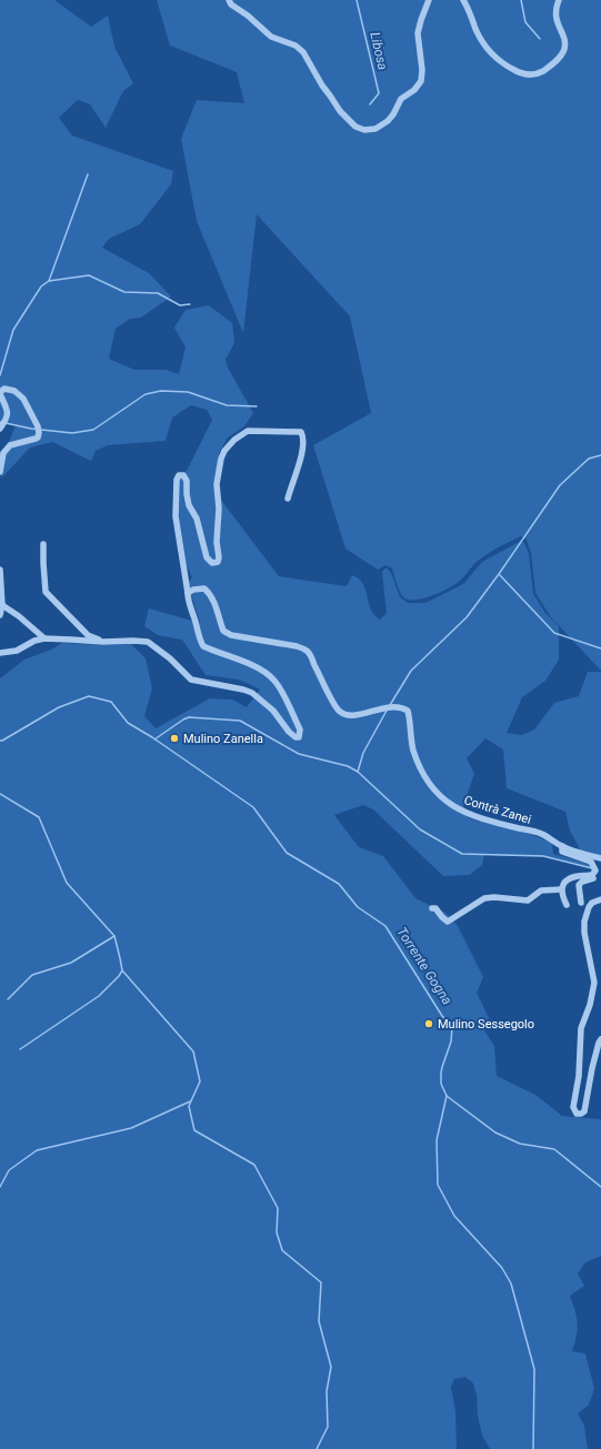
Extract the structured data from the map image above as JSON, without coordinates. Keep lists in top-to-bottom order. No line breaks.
{"streets":{"street":["Contrà Zanei"]},"water":["Libosa","Torrente Gogna"],"places":["Mulino Zanella","Mulino Sessegolo"]}
